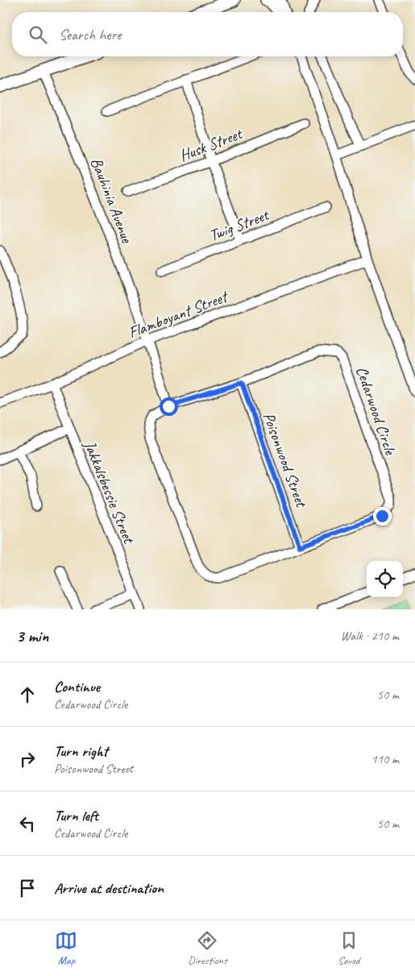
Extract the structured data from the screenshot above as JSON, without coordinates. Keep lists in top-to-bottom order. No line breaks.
{"streets":{"street":["Husk Street","Bauhinia Avenue","Twig Street","Flamboyant Street","Cedarwood Circle","Poisonwood Street","Jakkalsbessie Street"]},"crossings":[["Bauhinia Avenue","Flamboyant Street"],["Flamboyant Street","Jakkalsbessie Street"],["Cedarwood Circle","Poisonwood Street"]],"page":{"search":"Search here","heading":["3 min","Walk · 210 m"],"list":[["Continue","Cedarwood Circle","50 m"],["Turn right","Poisonwood Street","110 m"],["Turn left","Cedarwood Circle","50 m"],"Arrive at destination"],"nav":["Map","Directions","Saved"]}}
